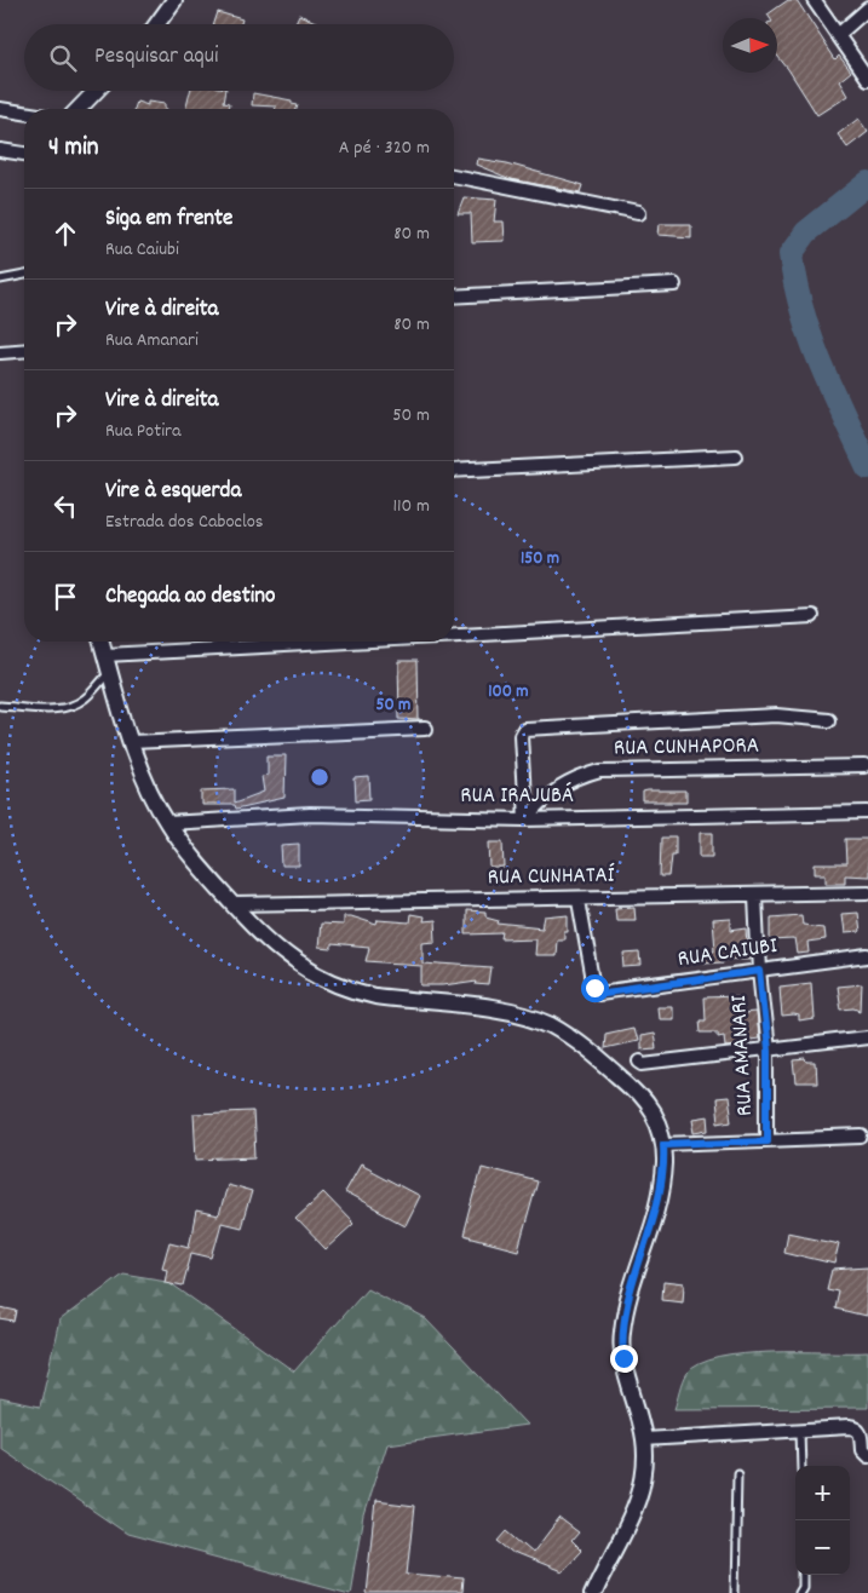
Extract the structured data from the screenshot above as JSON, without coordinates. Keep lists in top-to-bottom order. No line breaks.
{"streets":{"street":["RUA CUNHAPORA","RUA IRAJUBÁ","RUA CUNHATAÍ","RUA CAIUBI","RUA AMANARI"]},"crossings":[["RUA CUNHAPORA","RUA IRAJUBÁ"],["RUA CUNHATAÍ","RUA CAIUBI"],["RUA CUNHATAÍ","RUA AMANARI"],["RUA CAIUBI","RUA AMANARI"]],"north":"right","page":{"search":"Pesquisar aqui","heading":["4 min","A pé · 320 m"],"list":[["Siga em frente","Rua Caiubi","80 m"],["Vire à direita","Rua Amanari","80 m"],["Vire à direita","Rua Potira","50 m"],["Vire à esquerda","Estrada dos Caboclos","110 m"],"Chegada ao destino"],"map_buttons":["+","−"]},"rings":["150 m","100 m","50 m"]}
